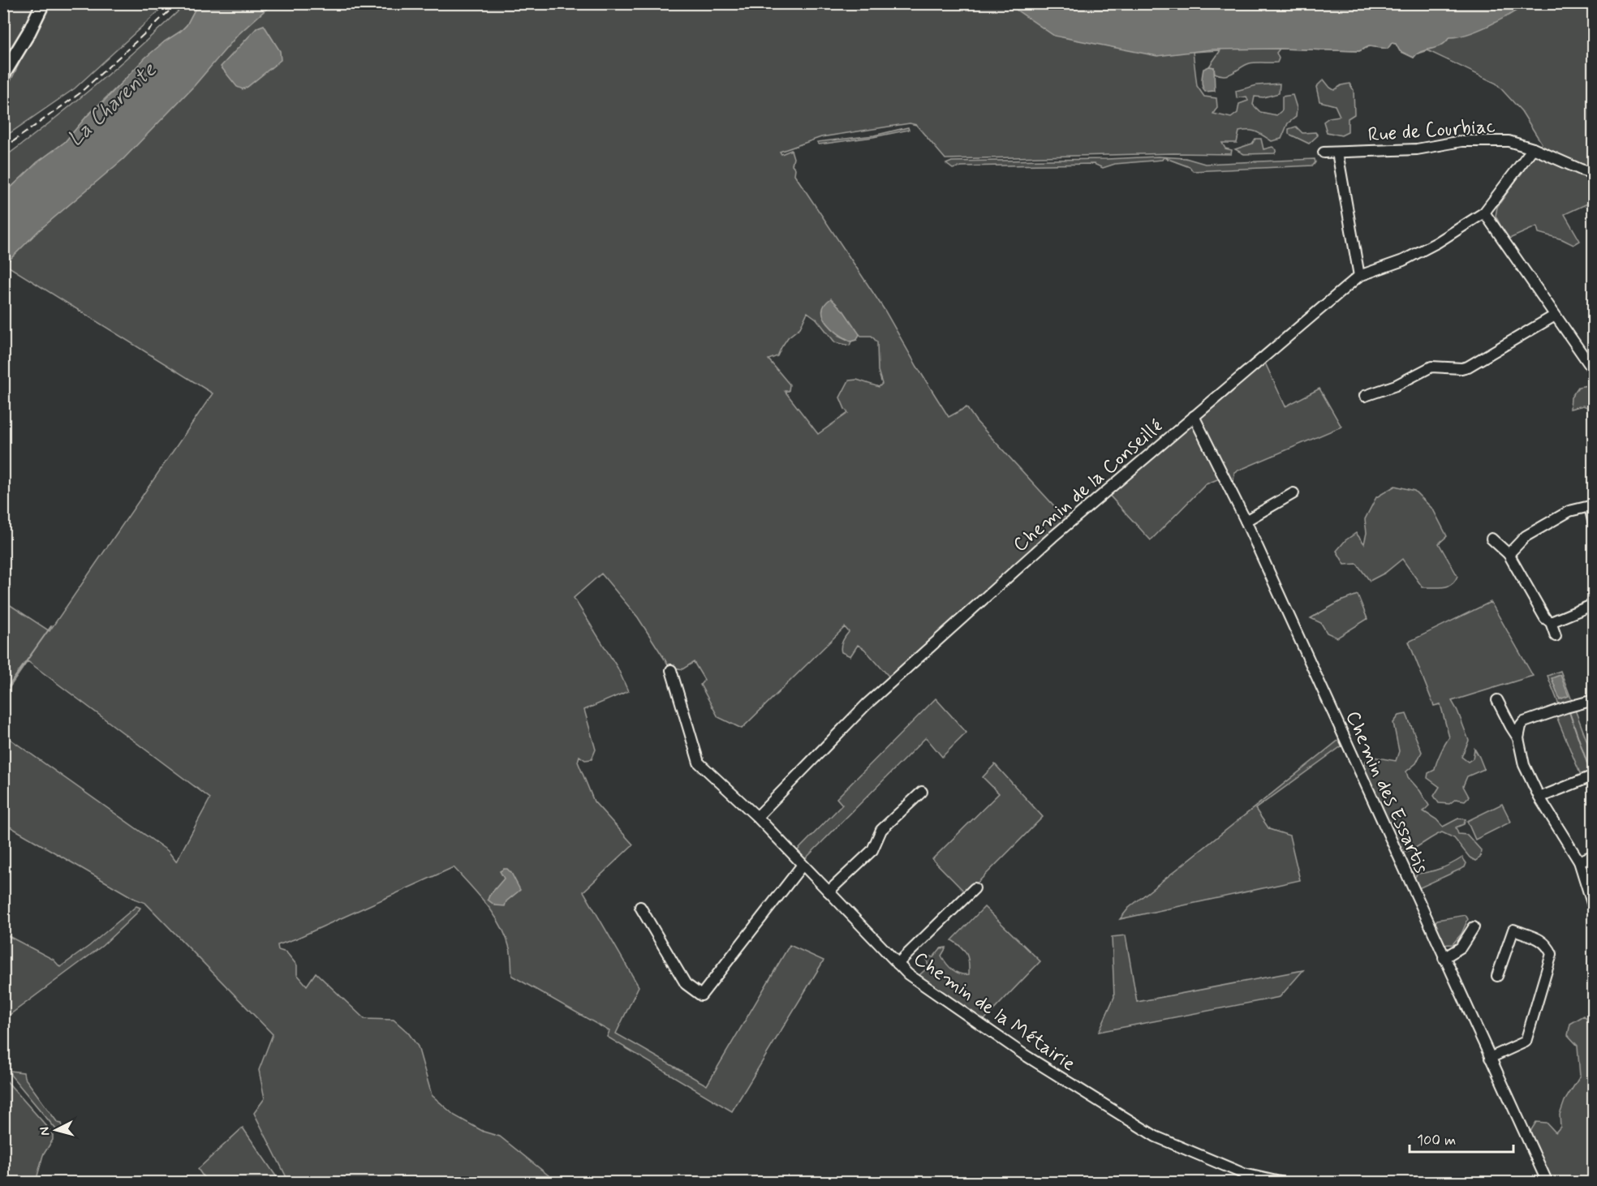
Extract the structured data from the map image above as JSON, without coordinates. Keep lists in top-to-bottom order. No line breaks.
{"streets":{"street":["Rue de Courbiac","Chemin de la Conseillé","Chemin des Essartis","Chemin de la Métairie"]},"crossings":[["Chemin de la Conseillé","Chemin des Essartis"],["Chemin de la Conseillé","Chemin de la Métairie"]],"water":["La Charente"],"scale_bar":"100 m","north":"left"}
